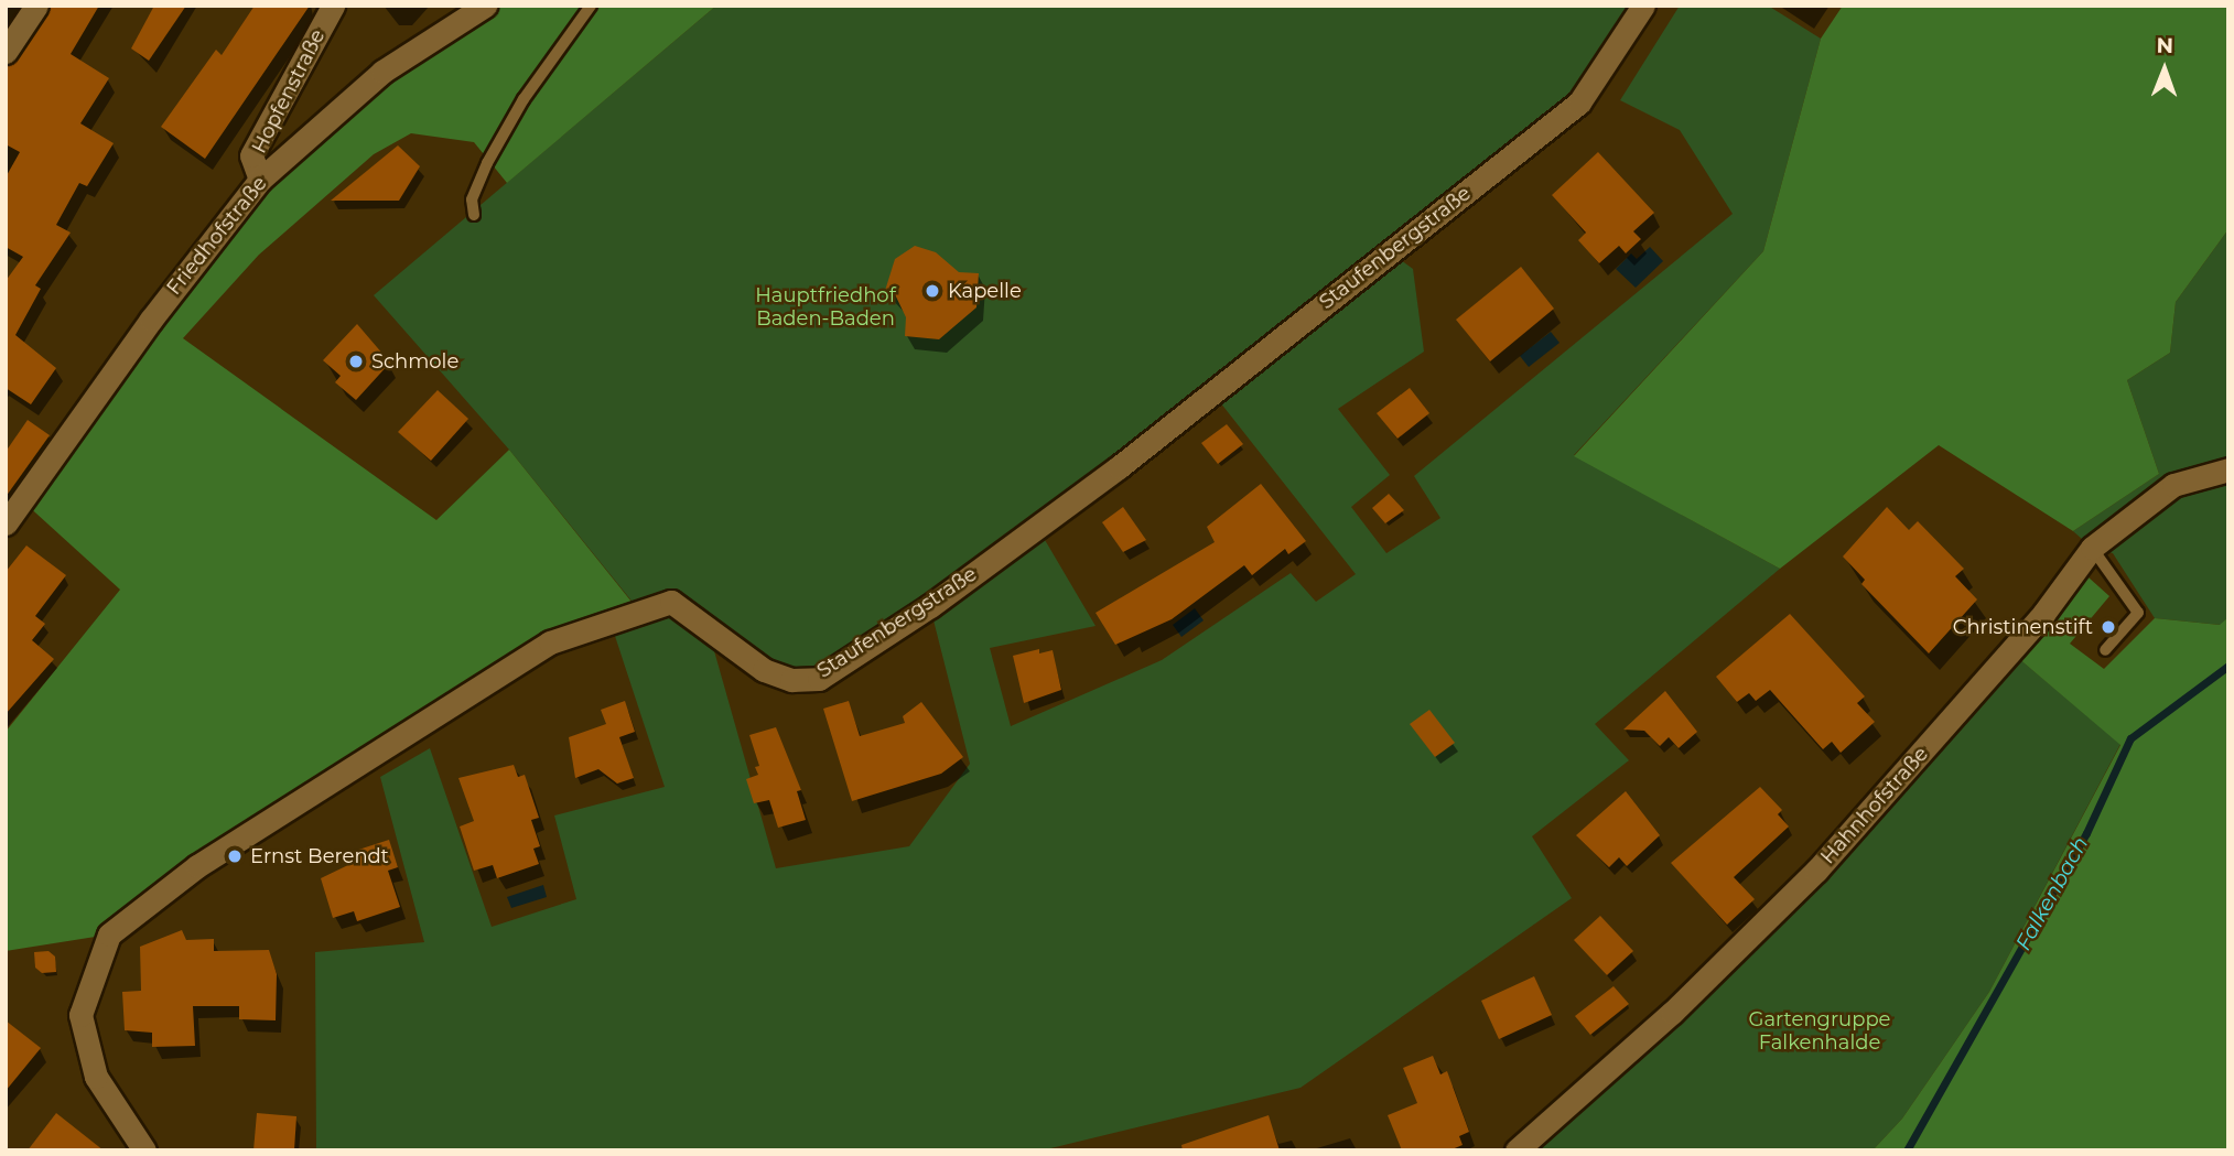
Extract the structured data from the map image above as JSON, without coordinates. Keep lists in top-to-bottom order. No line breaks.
{"streets":{"street":["Hopfenstraße","Friedhofstraße","Staufenbergstraße","Hahnhofstraße"]},"crossings":[["Hopfenstraße","Friedhofstraße"]],"water":["Falkenbach"],"parks":["Hauptfriedhof Baden-Baden","Gartengruppe Falkenhalde"],"places":["Kapelle","Schmole","Christinenstift","Ernst Berendt"],"north":"top"}
